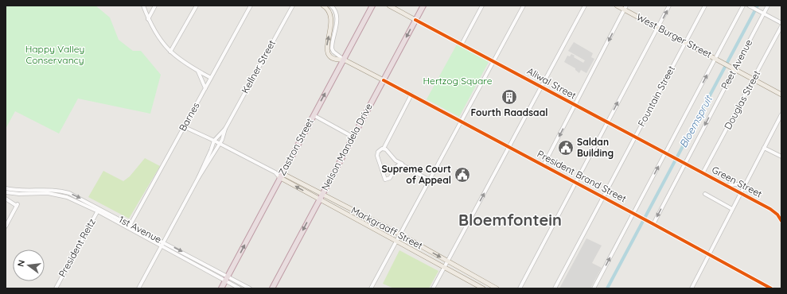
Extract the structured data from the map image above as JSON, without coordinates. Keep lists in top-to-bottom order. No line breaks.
{"streets":{"highway":["Zastron Street","Nelson Mandela Drive"],"main road":["West Burger Street","Aliwal Street","President Brand Street","Markgraaff Street"],"street":["Peet Avenue","Kellner Street","Fountain Street","Douglas Street","Barnes","Green Street","1st Avenue","President Reitz"]},"crossings":[["West Burger Street","Peet Avenue"],["West Burger Street","Fountain Street"],["West Burger Street","Douglas Street"],["Peet Avenue","President Brand Street"],["Peet Avenue","Green Street"],["Kellner Street","Markgraaff Street"],["Kellner Street","1st Avenue"],["Aliwal Street","Fountain Street"],["Aliwal Street","Nelson Mandela Drive"],["Aliwal Street","Green Street"],["Fountain Street","President Brand Street"],["Douglas Street","Green Street"],["Barnes","Markgraaff Street"],["Barnes","1st Avenue"],["Zastron Street","President Brand Street"],["Zastron Street","Markgraaff Street"],["Zastron Street","1st Avenue"],["Nelson Mandela Drive","President Brand Street"],["Nelson Mandela Drive","Markgraaff Street"],["1st Avenue","President Reitz"]],"one_way":["Zastron Street","Nelson Mandela Drive"],"districts":["Bloemfontein"],"water":["Bloemspruit"],"parks":["Happy Valley Conservancy","Hertzog Square"],"places":{"building":["Fourth Raadsaal"],"public building":["Saldan Building","Supreme Court of Appeal"]},"north":"left"}
